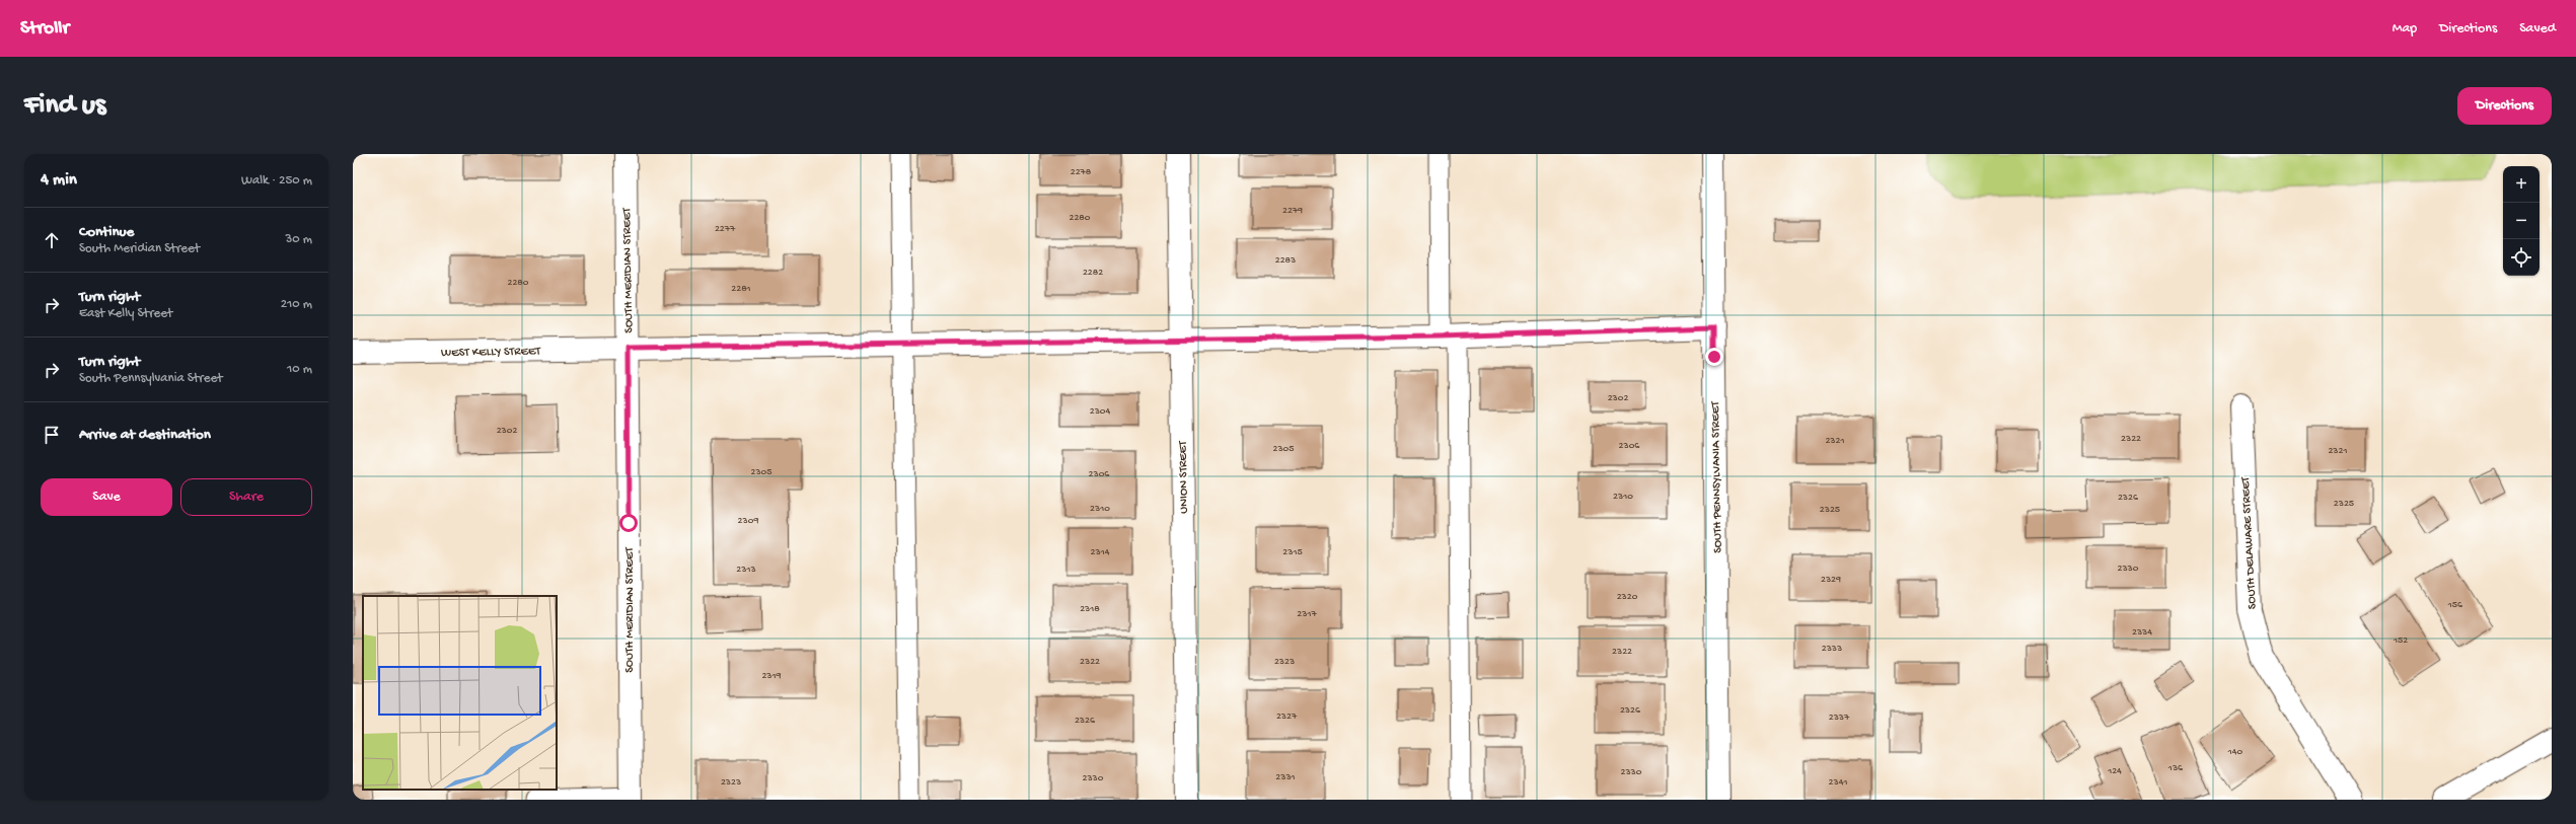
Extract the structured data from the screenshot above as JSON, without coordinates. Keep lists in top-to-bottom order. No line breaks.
{"streets":{"street":["SOUTH MERIDIAN STREET","WEST KELLY STREET","UNION STREET","SOUTH PENNSYLVANIA STREET","SOUTH DELAWARE STREET"]},"crossings":[["SOUTH MERIDIAN STREET","WEST KELLY STREET"],["WEST KELLY STREET","UNION STREET"],["WEST KELLY STREET","SOUTH PENNSYLVANIA STREET"]],"house_numbers":["2278","2279","2280","2277","2283","2282","2280","2281","2302","2304","2302","2322","2321","2306","2305","2321","2305","2306","2310","2326","2325","2310","2325","2309","2314","2315","2330","2313","2329","2320","156","2318","2317","2334","152","2333","2322","2322","2323","2319","2326","2327","2337","2326","140","136","124","2330","2331","2330","2323","2341"],"page":{"header":"Strollr","nav":["Map","Directions","Saved"],"buttons":["Directions",["Save","Share"]],"title":"Find us","heading":["4 min","Walk · 250 m"],"map_buttons":["+","−"],"list":[["Continue","South Meridian Street","30 m"],["Turn right","East Kelly Street","210 m"],["Turn right","South Pennsylvania Street","10 m"],"Arrive at destination"]}}
